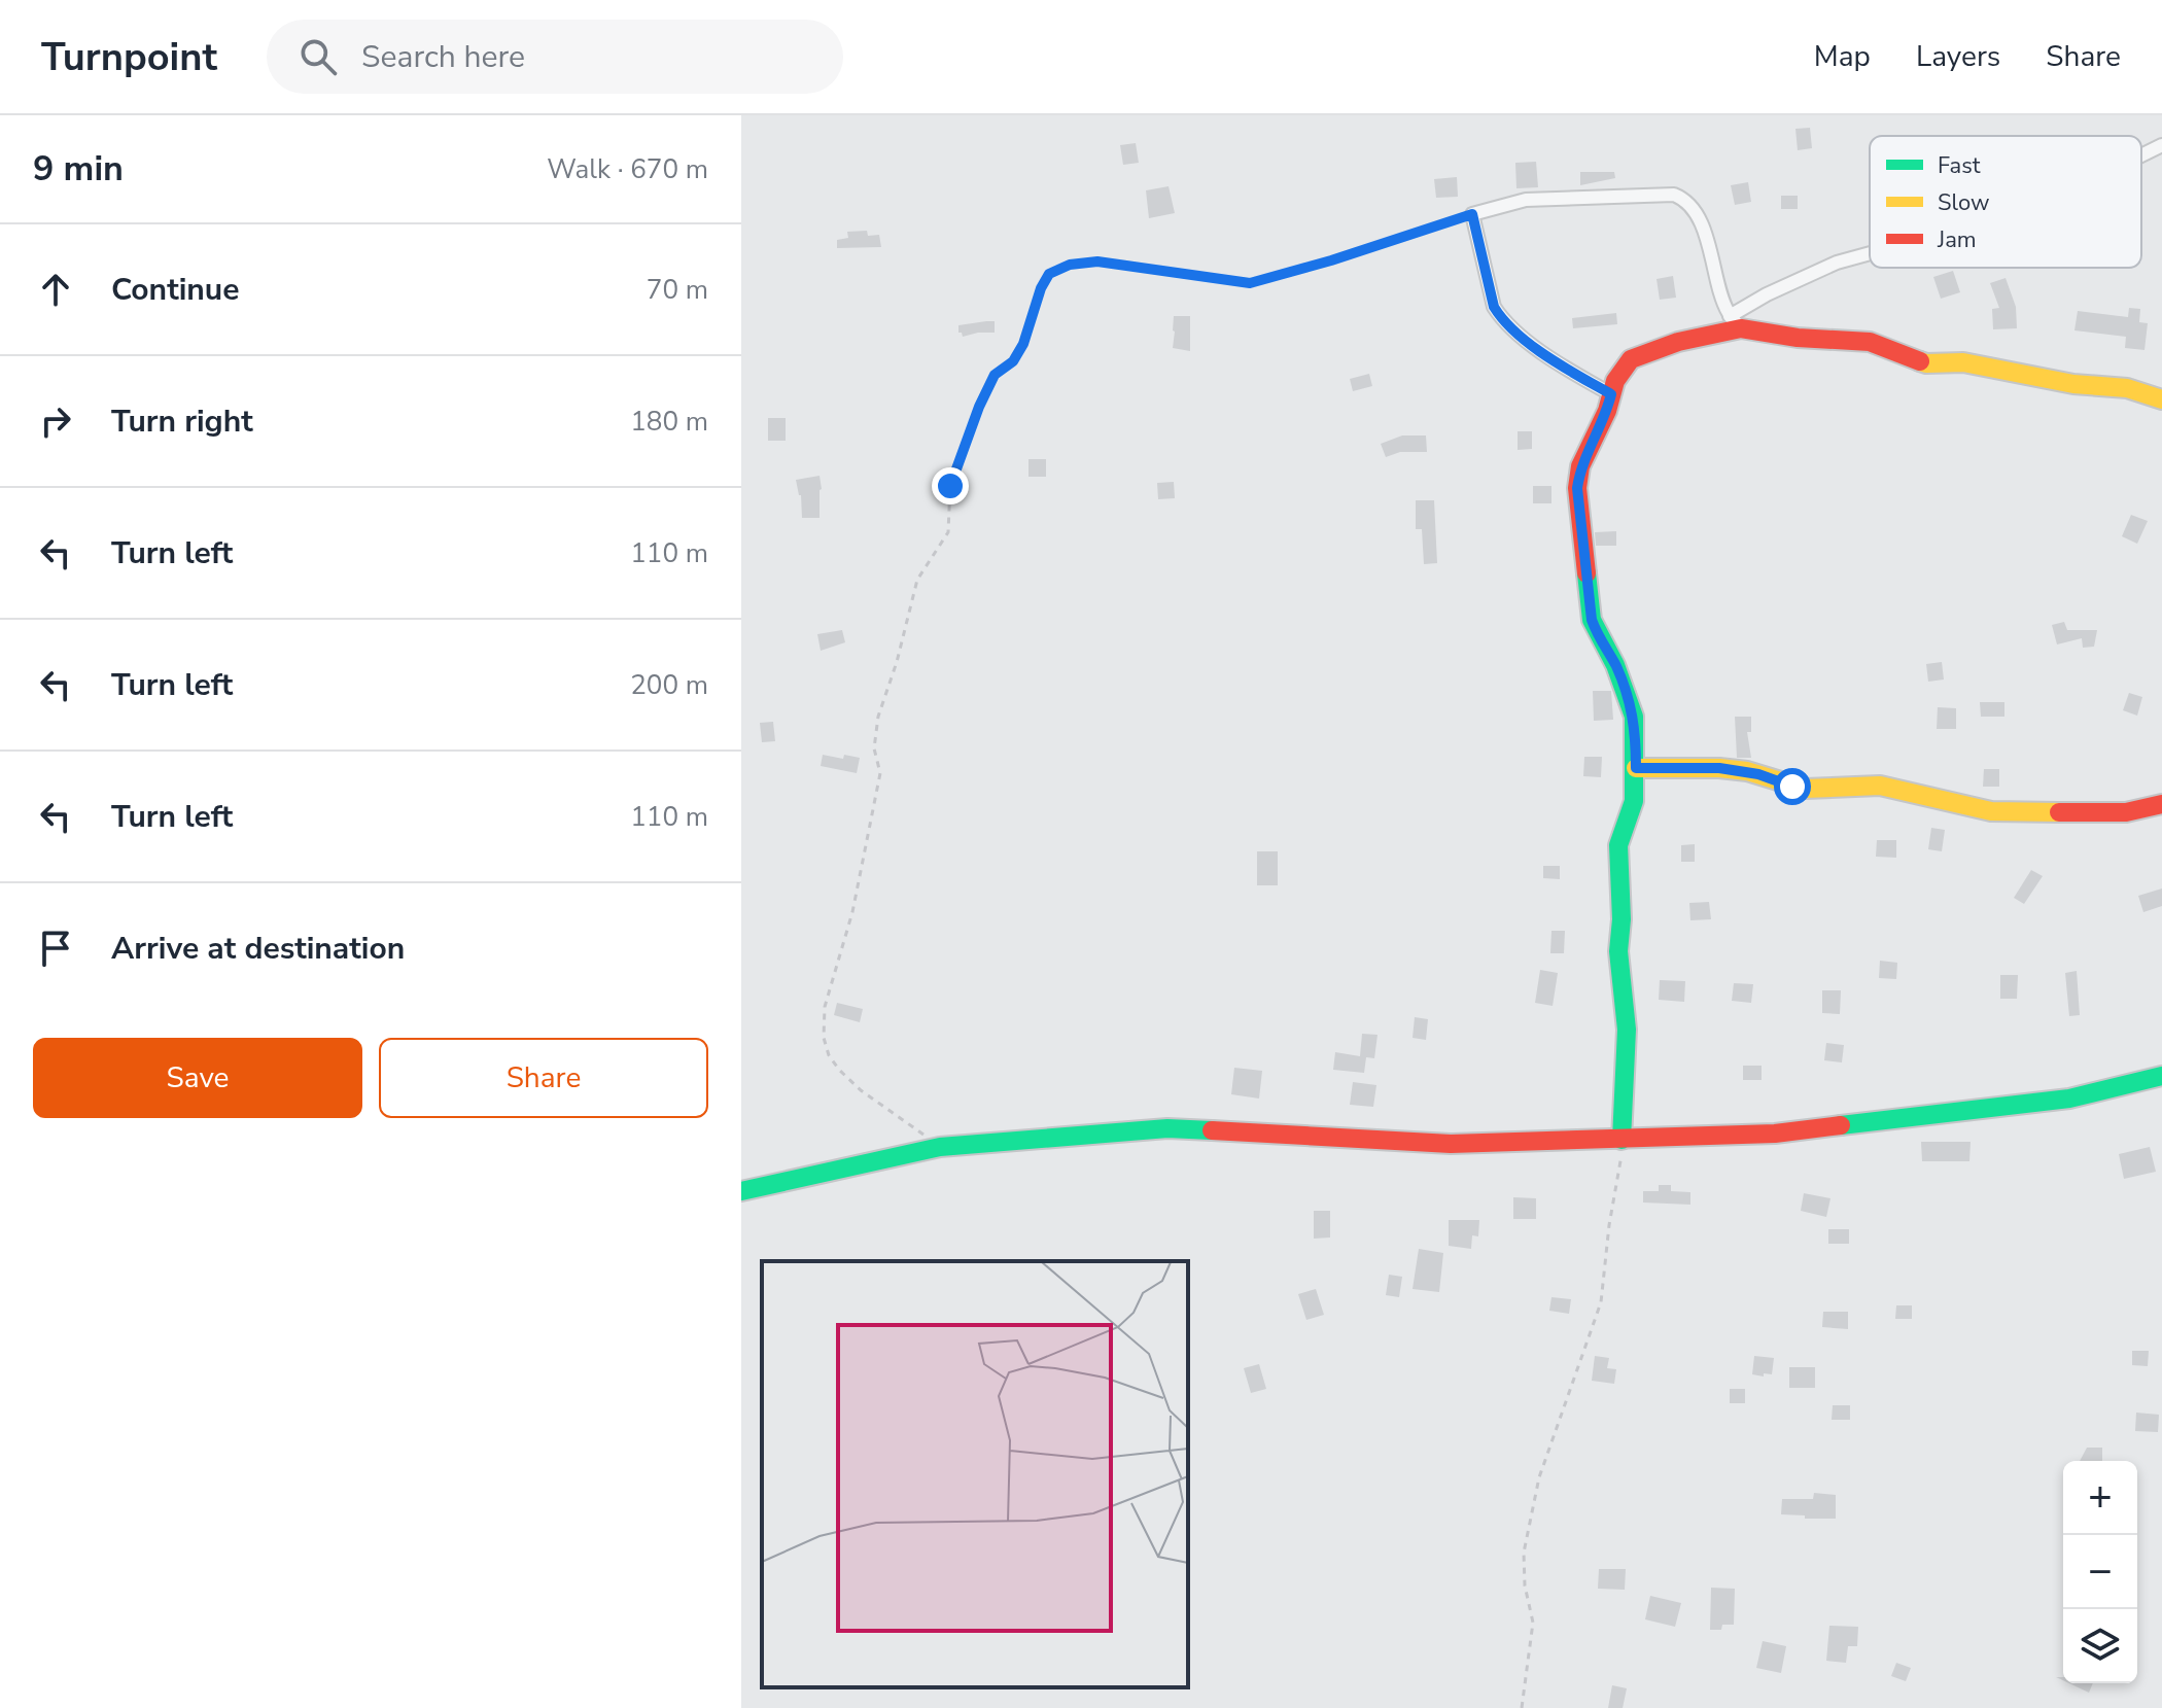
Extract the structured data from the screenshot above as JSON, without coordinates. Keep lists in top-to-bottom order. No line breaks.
{"legend":["Fast","Slow","Jam"],"page":{"header":"Turnpoint","search":"Search here","nav":["Map","Layers","Share"],"heading":["9 min","Walk · 670 m"],"list":[["Continue","70 m"],["Turn right","180 m"],["Turn left","110 m"],["Turn left","200 m"],["Turn left","110 m"],"Arrive at destination"],"buttons":["Save","Share"],"map_buttons":["+","−"]}}
